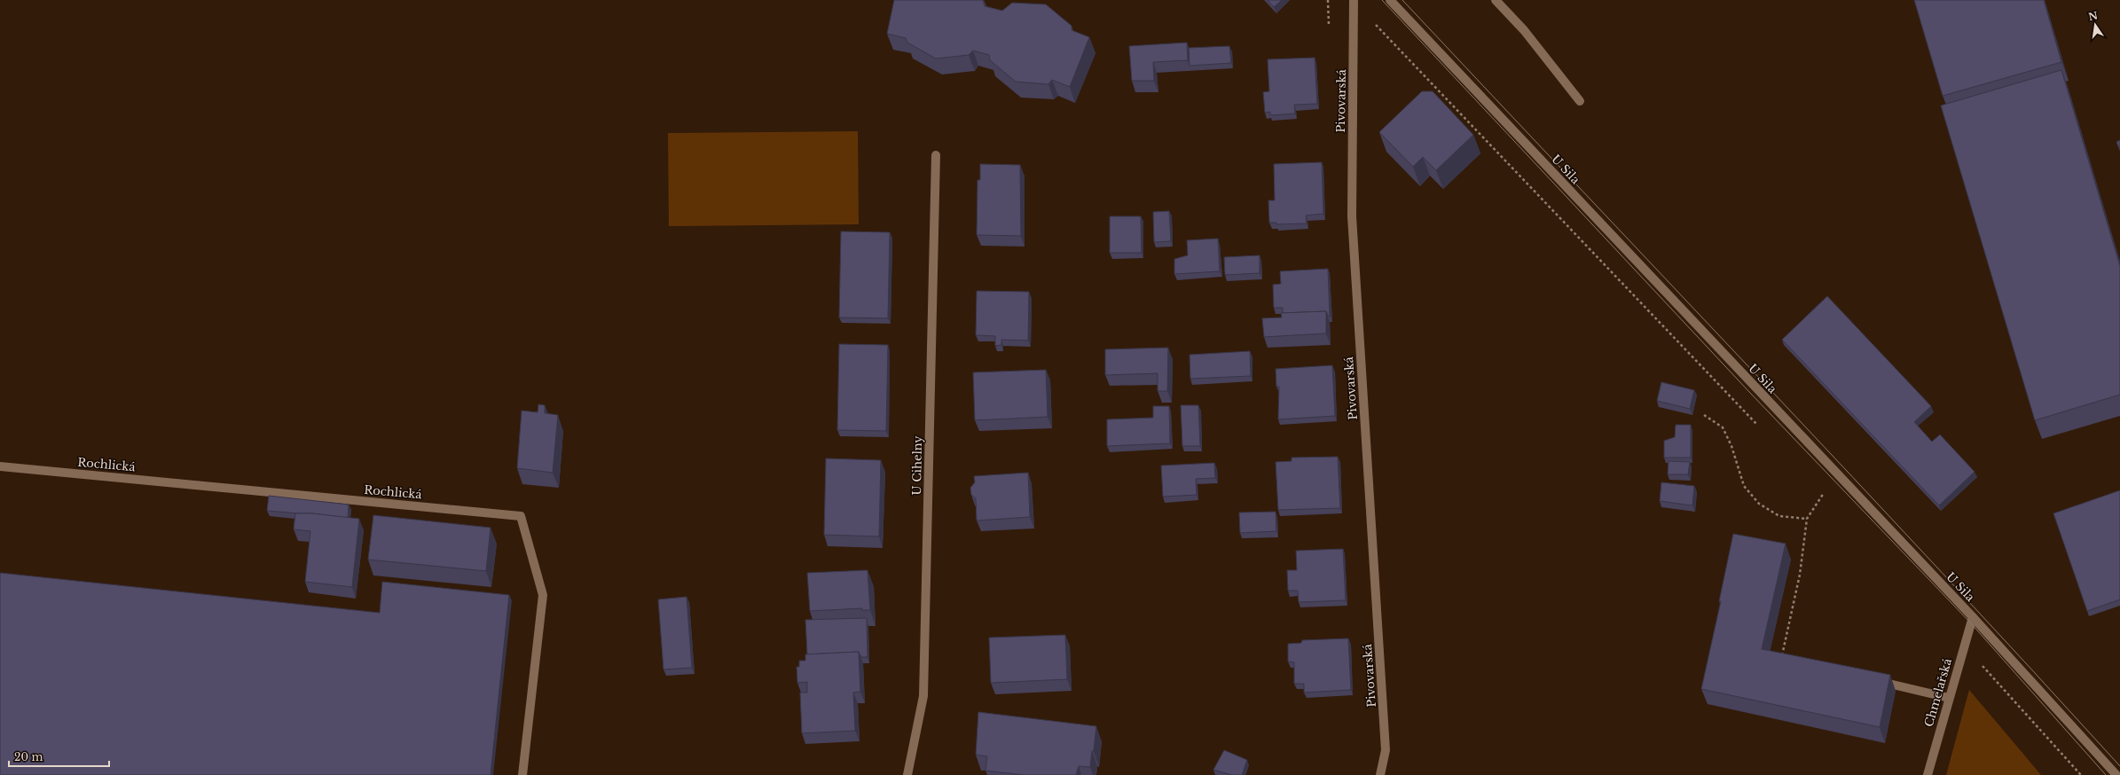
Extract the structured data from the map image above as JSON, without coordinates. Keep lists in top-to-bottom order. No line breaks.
{"streets":{"street":["Pivovarská","U Sila","Rochlická","U Cihelny","Chmelařská"]},"crossings":[["U Sila","Chmelařská"]],"scale_bar":"20 m","north":"top"}
